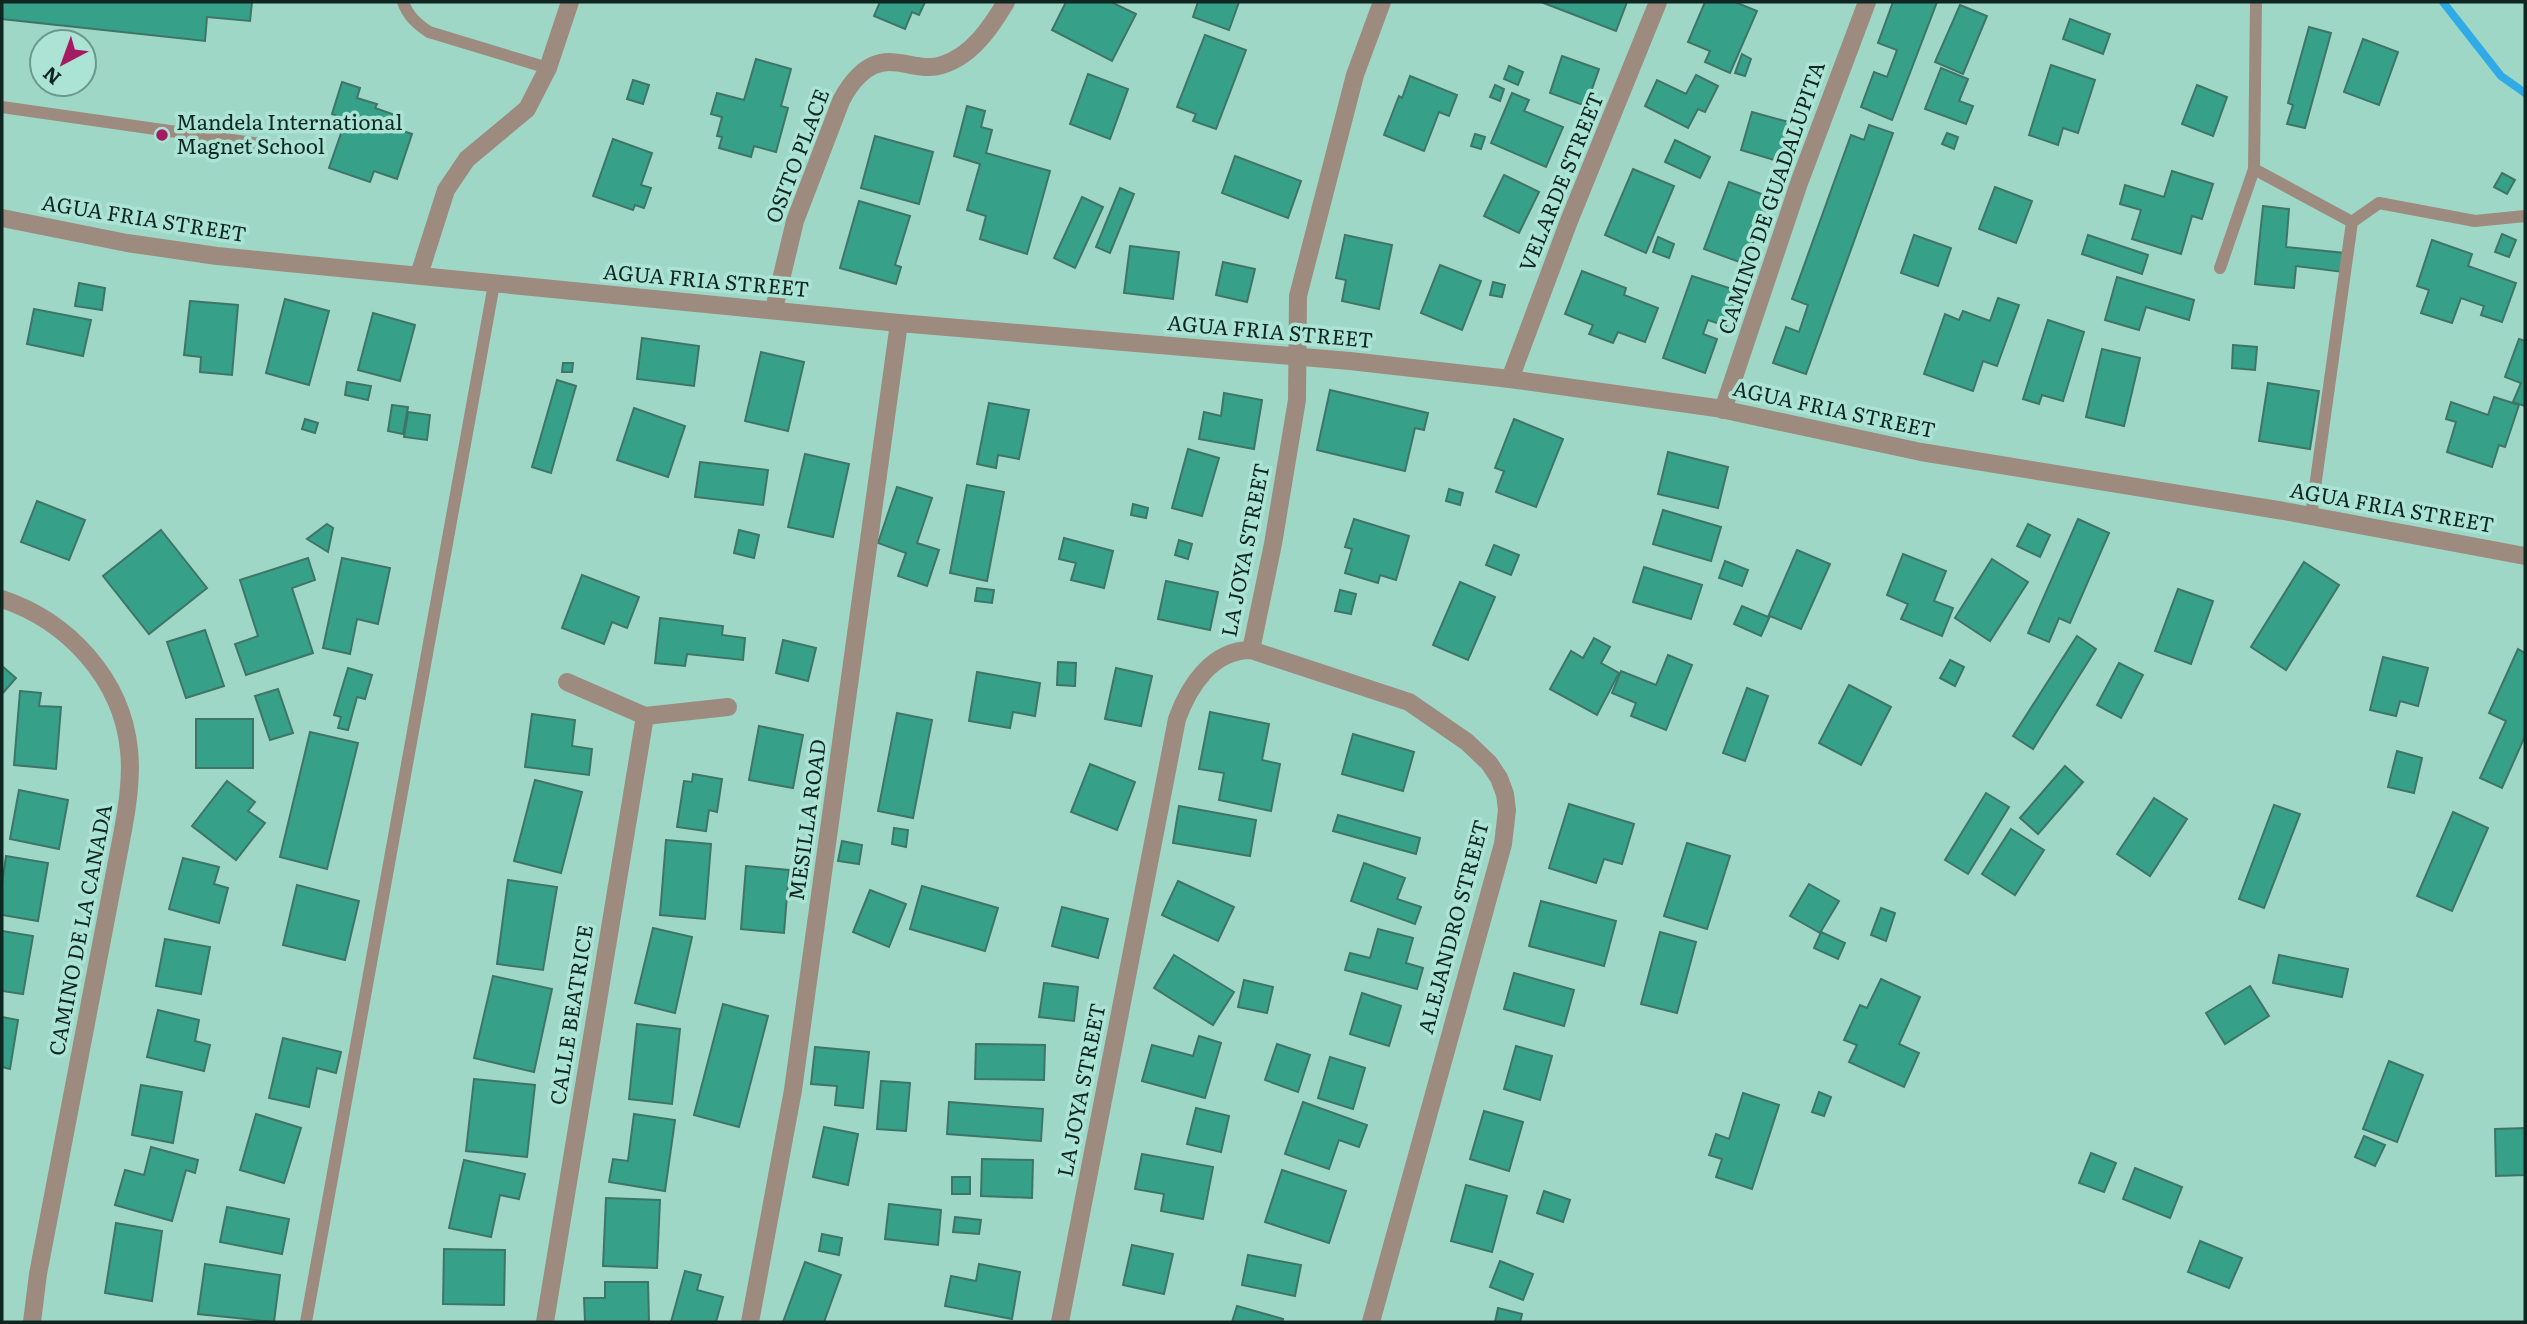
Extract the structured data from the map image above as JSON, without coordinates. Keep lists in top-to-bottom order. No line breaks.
{"streets":{"street":["OSITO PLACE","VELARDE STREET","CAMINO DE GUADALUPITA","AGUA FRIA STREET","LA JOYA STREET","MESILLA ROAD","ALEJANDRO STREET","CAMINO DE LA CANADA","CALLE BEATRICE"]},"crossings":[["OSITO PLACE","AGUA FRIA STREET"],["VELARDE STREET","AGUA FRIA STREET"],["CAMINO DE GUADALUPITA","AGUA FRIA STREET"],["AGUA FRIA STREET","LA JOYA STREET"],["AGUA FRIA STREET","MESILLA ROAD"],["LA JOYA STREET","ALEJANDRO STREET"]],"places":["Mandela International Magnet School"],"north":"bottom left"}
